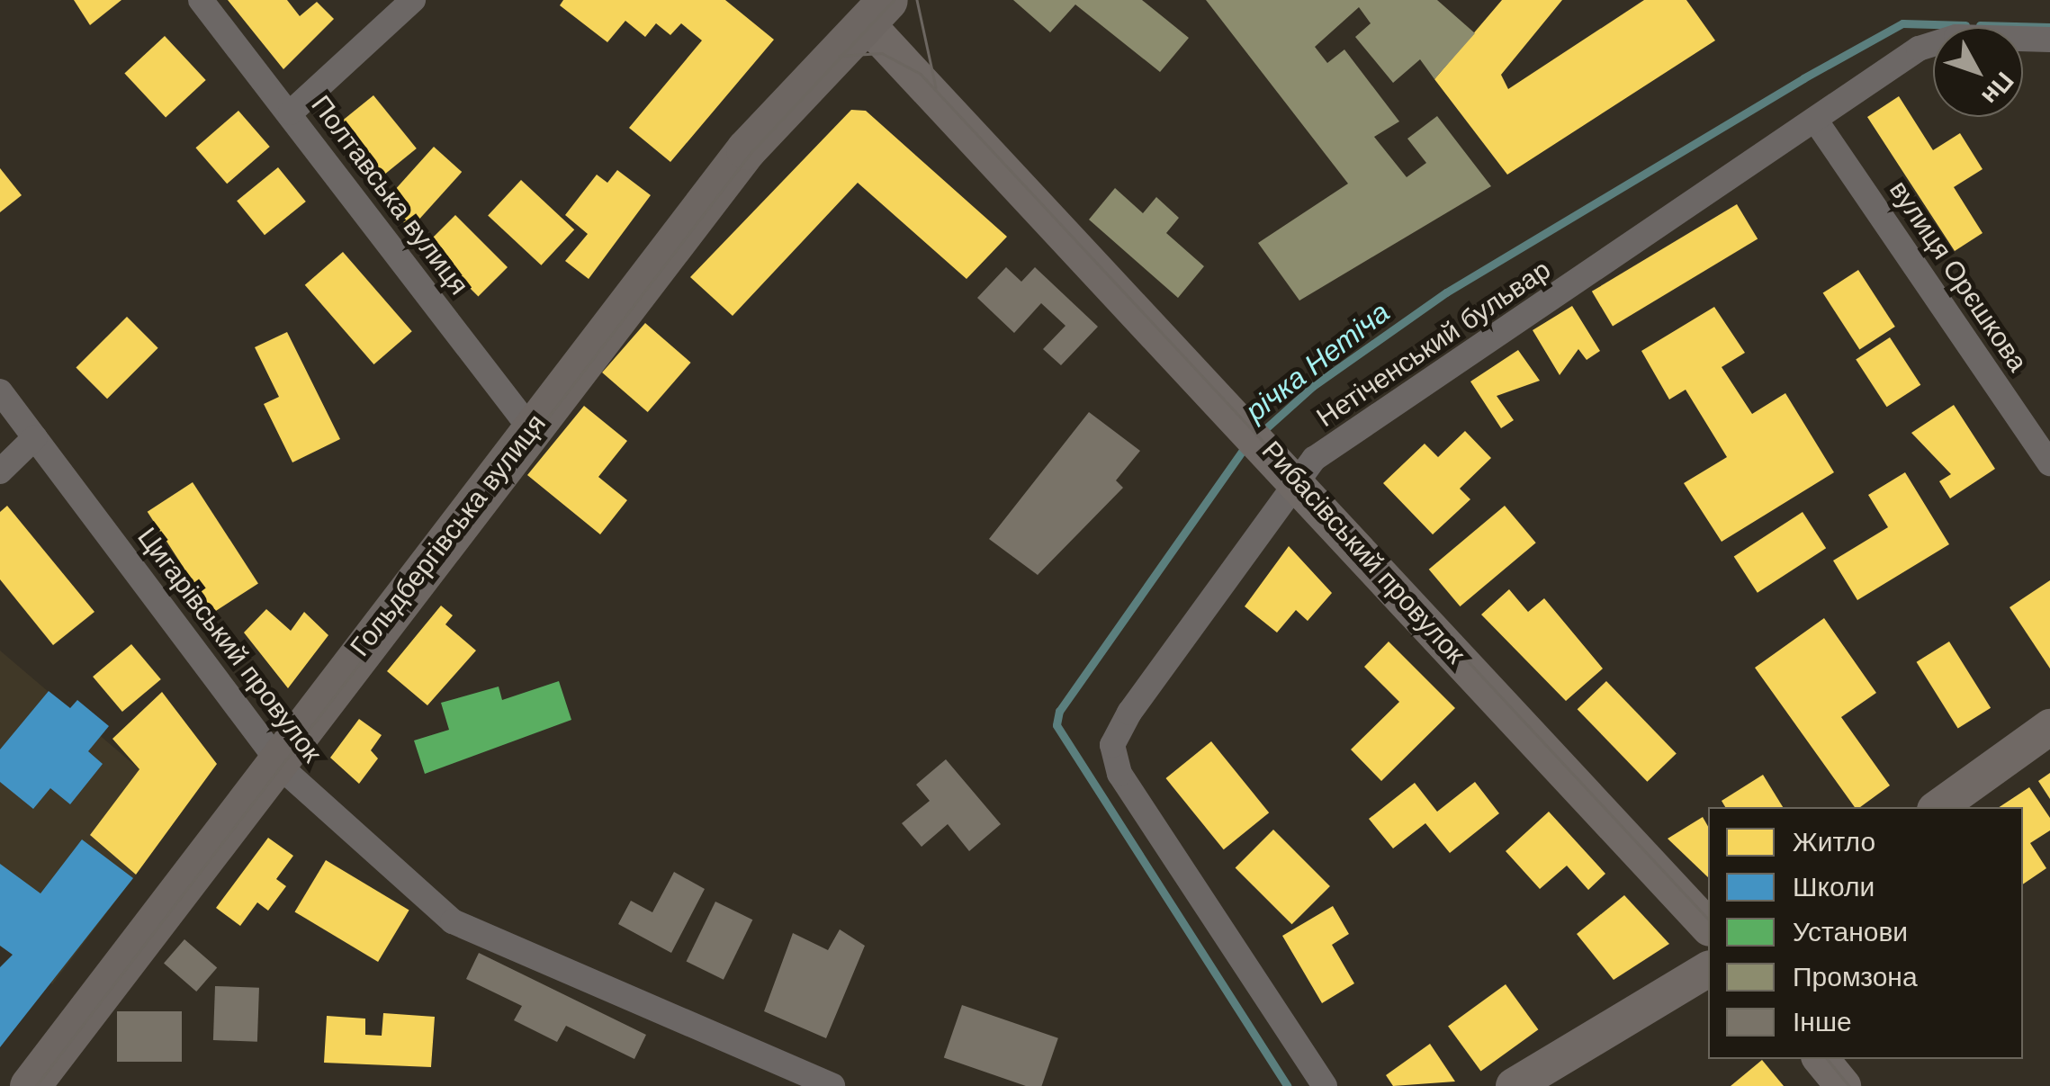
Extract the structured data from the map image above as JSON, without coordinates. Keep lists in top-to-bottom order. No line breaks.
{"streets":{"main road":["Гольдбергівська вулиця","Рибасівський провулок"],"street":["Полтавська вулиця","вулиця Орєшкова","Нетіченський бульвар","Цигарівський провулок"]},"crossings":[["Полтавська вулиця","Гольдбергівська вулиця"],["вулиця Орєшкова","Нетіченський бульвар"],["Нетіченський бульвар","Рибасівський провулок"],["Гольдбергівська вулиця","Рибасівський провулок"],["Гольдбергівська вулиця","Цигарівський провулок"]],"water":["річка Нетіча"],"legend":["Житло","Школи","Установи","Промзона","Інше"],"north":"bottom right"}
